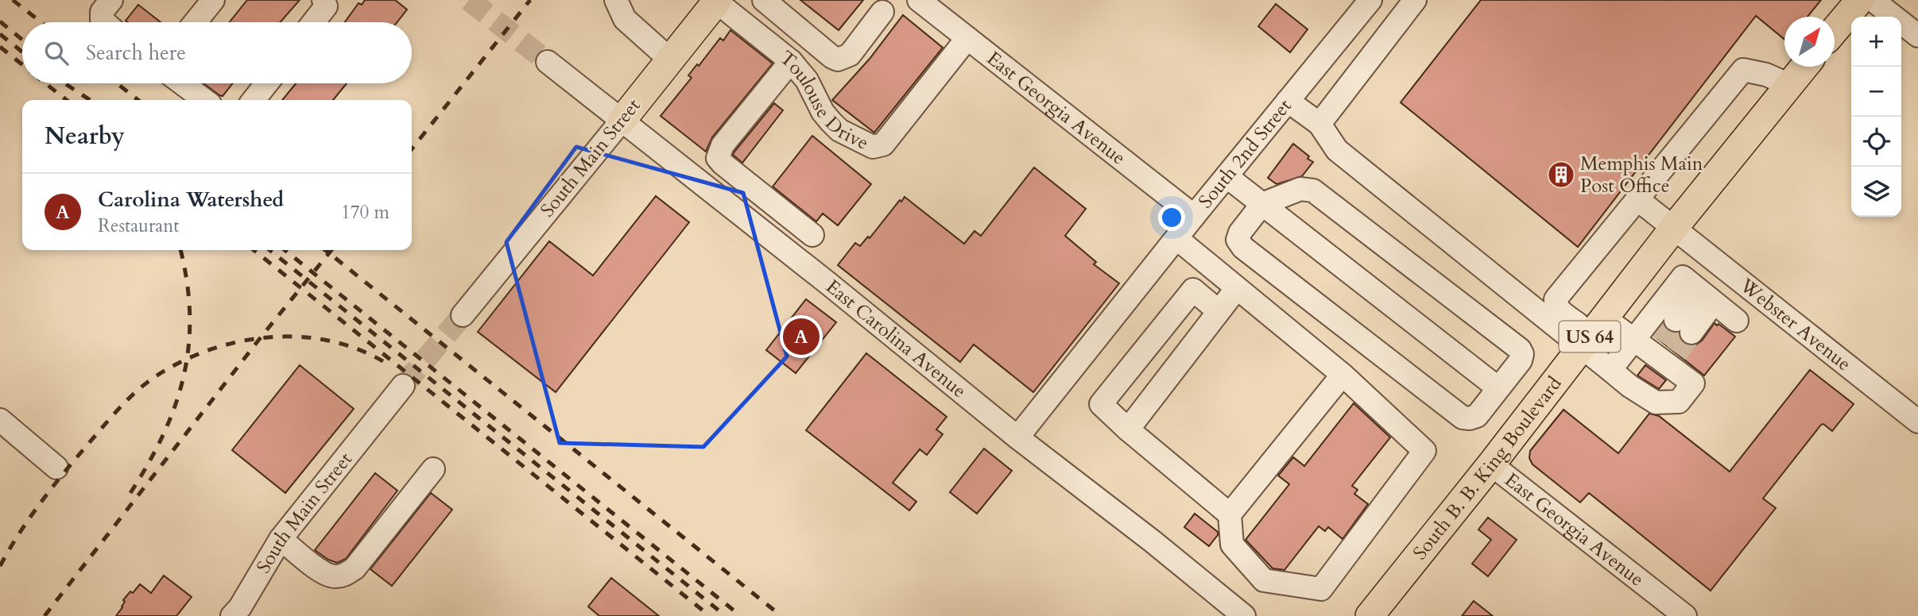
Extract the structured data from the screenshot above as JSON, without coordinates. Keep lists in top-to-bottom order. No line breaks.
{"streets":{"main road":["South Main Street","US 64","South B. B. King Boulevard"],"street":["Toulouse Drive","East Georgia Avenue","South 2nd Street","Webster Avenue","East Carolina Avenue"]},"crossings":[["Toulouse Drive","East Georgia Avenue"],["Toulouse Drive","South Main Street"],["East Georgia Avenue","South 2nd Street"],["East Georgia Avenue","South B. B. King Boulevard"],["South 2nd Street","East Carolina Avenue"],["South Main Street","East Carolina Avenue"],["Webster Avenue","South B. B. King Boulevard"]],"places":{"building":["Memphis Main Post Office"]},"north":"top right","page":{"map_buttons":["+","−"],"search":"Search here","heading":"Nearby","list":[{"mark":"A","name":"Carolina Watershed","note":"Restaurant","value":"170 m"}],"pins":"A"}}
